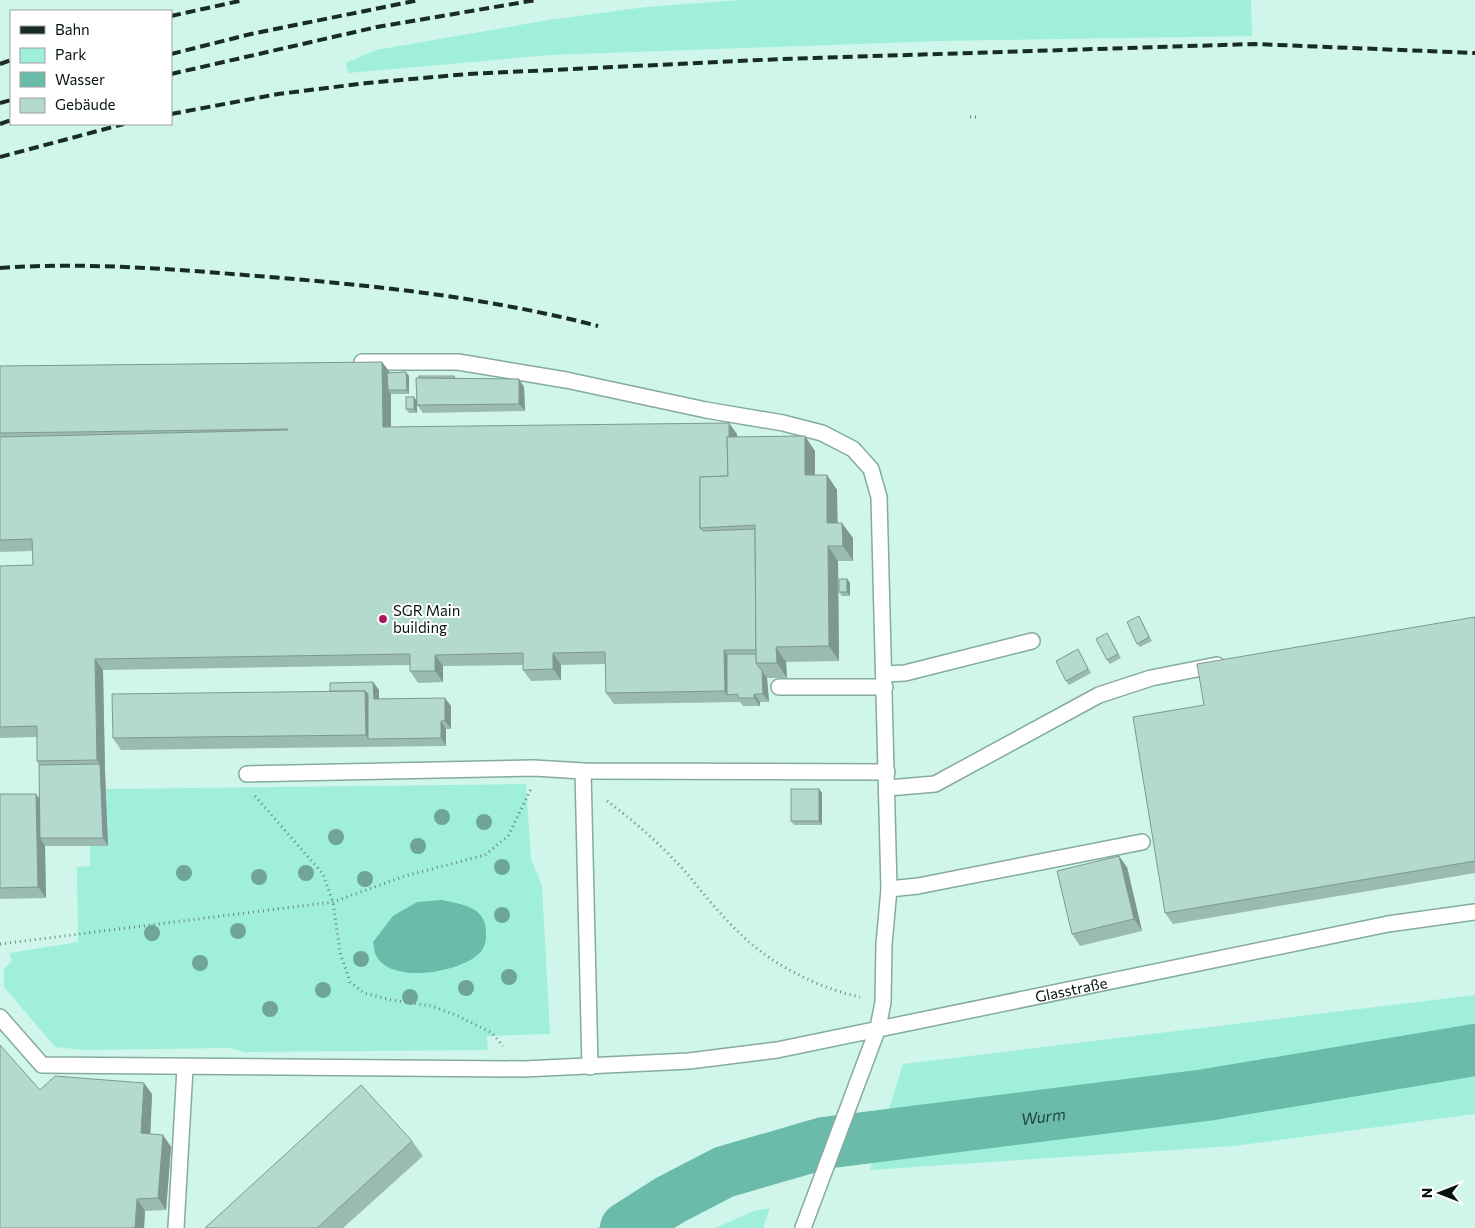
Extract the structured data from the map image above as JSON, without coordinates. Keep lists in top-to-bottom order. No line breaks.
{"streets":{"lane":["Glasstraße"]},"water":["Wurm"],"places":["SGR Main building"],"legend":["Bahn","Park","Wasser","Gebäude"],"north":"left"}
